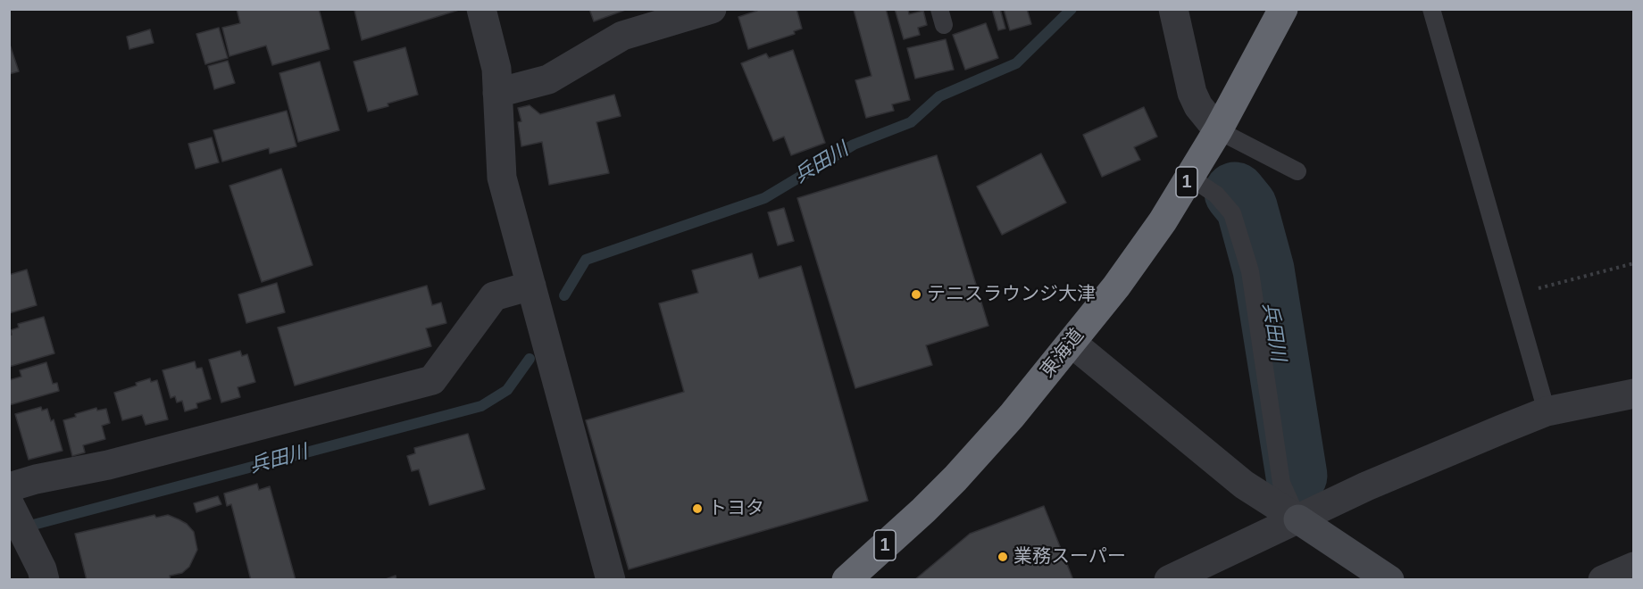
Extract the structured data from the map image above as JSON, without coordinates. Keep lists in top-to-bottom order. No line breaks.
{"streets":{"highway":["1","東海道"]},"water":["兵田川"],"places":["テニスラウンジ大津","トヨタ","業務スーパー"]}
